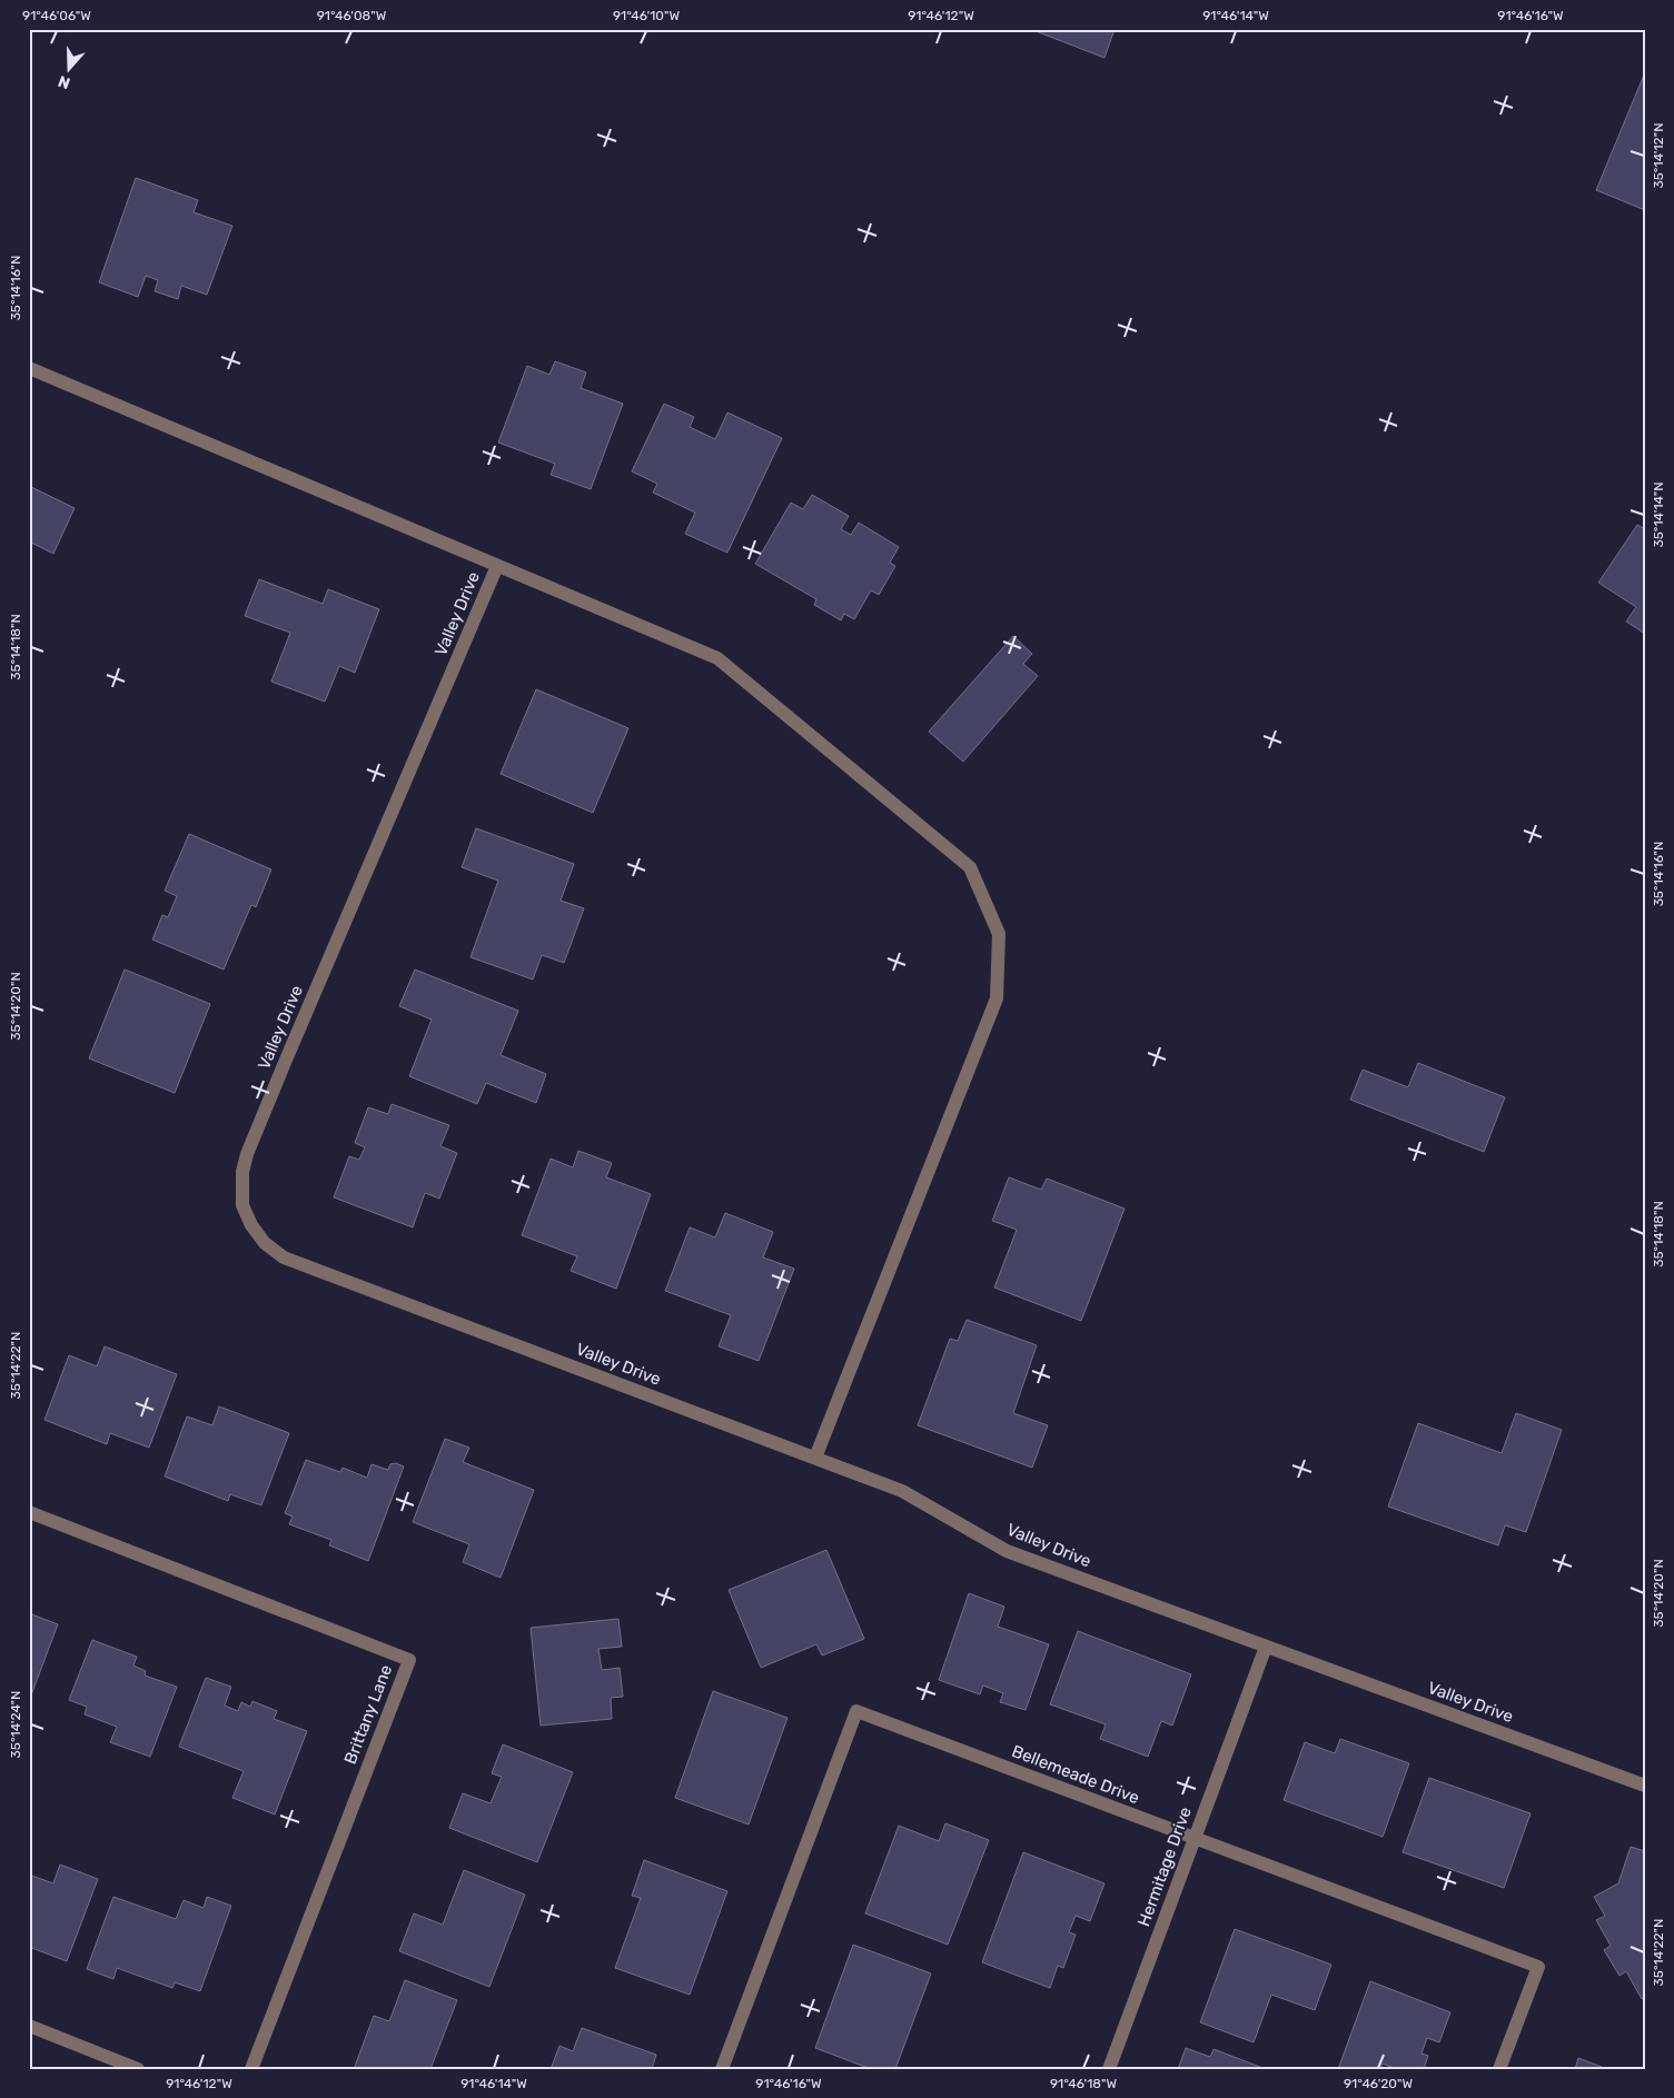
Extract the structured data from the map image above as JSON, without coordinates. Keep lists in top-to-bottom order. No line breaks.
{"streets":{"street":["Valley Drive","Brittany Lane","Bellemeade Drive","Hermitage Drive"]},"crossings":[["Valley Drive","Hermitage Drive"],["Bellemeade Drive","Hermitage Drive"]],"north":"bottom","coordinates":["91°46'06\"W","91°46'08\"W","91°46'10\"W","91°46'12\"W","91°46'14\"W","91°46'16\"W","35°14'12\"N","35°14'16\"N","35°14'14\"N","35°14'18\"N","35°14'20\"N","35°14'22\"N","35°14'24\"N","91°46'18\"W","91°46'20\"W"]}
